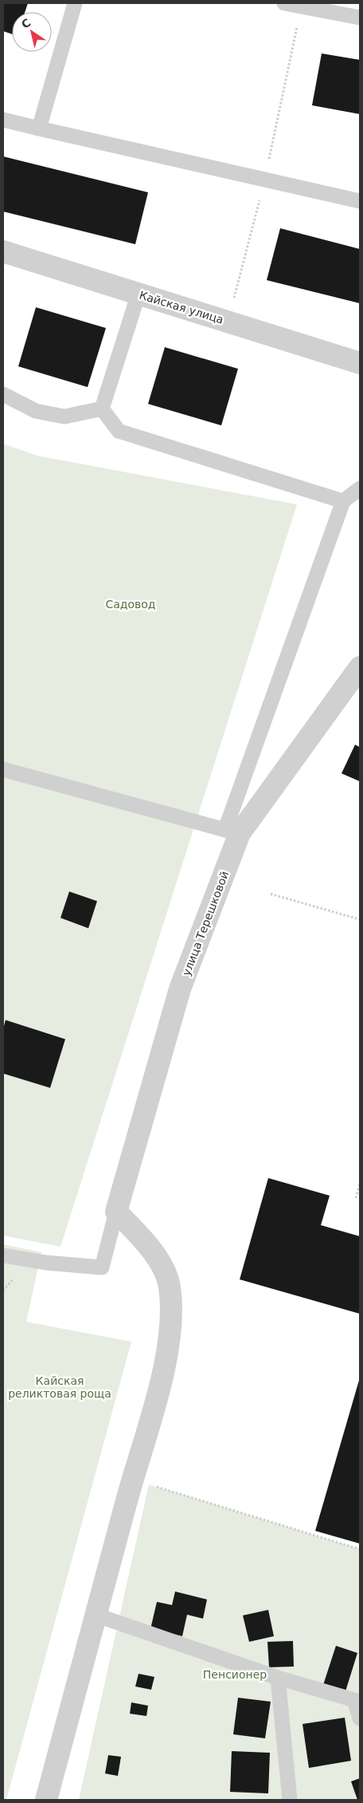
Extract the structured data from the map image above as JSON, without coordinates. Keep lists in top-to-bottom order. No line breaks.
{"streets":{"street":["Кайская улица","улица Терешковой"]},"parks":["Садовод","Кайская реликтовая роща","Пенсионер"],"north":"top left"}
